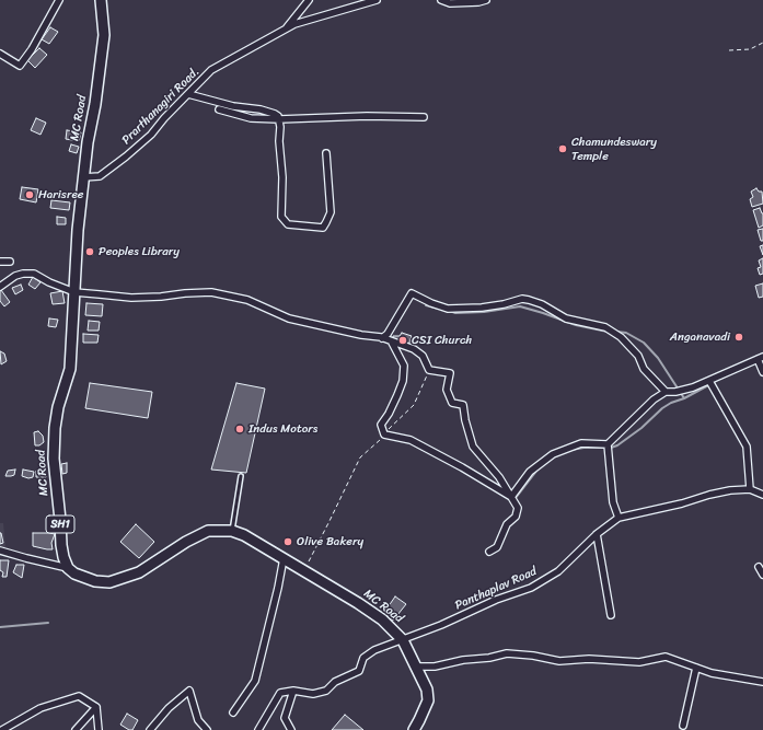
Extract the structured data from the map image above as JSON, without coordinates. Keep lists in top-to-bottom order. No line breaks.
{"streets":{"main road":["MC Road","SH1"],"street":["Prarthanagiri Road.","Panthaplav Road"]},"crossings":[["Prarthanagiri Road.","MC Road"],["MC Road","Panthaplav Road"]],"places":["Chamundeswary Temple","Harisree","Peoples Library","Anganavadi","CSI Church","Indus Motors","Olive Bakery"]}
